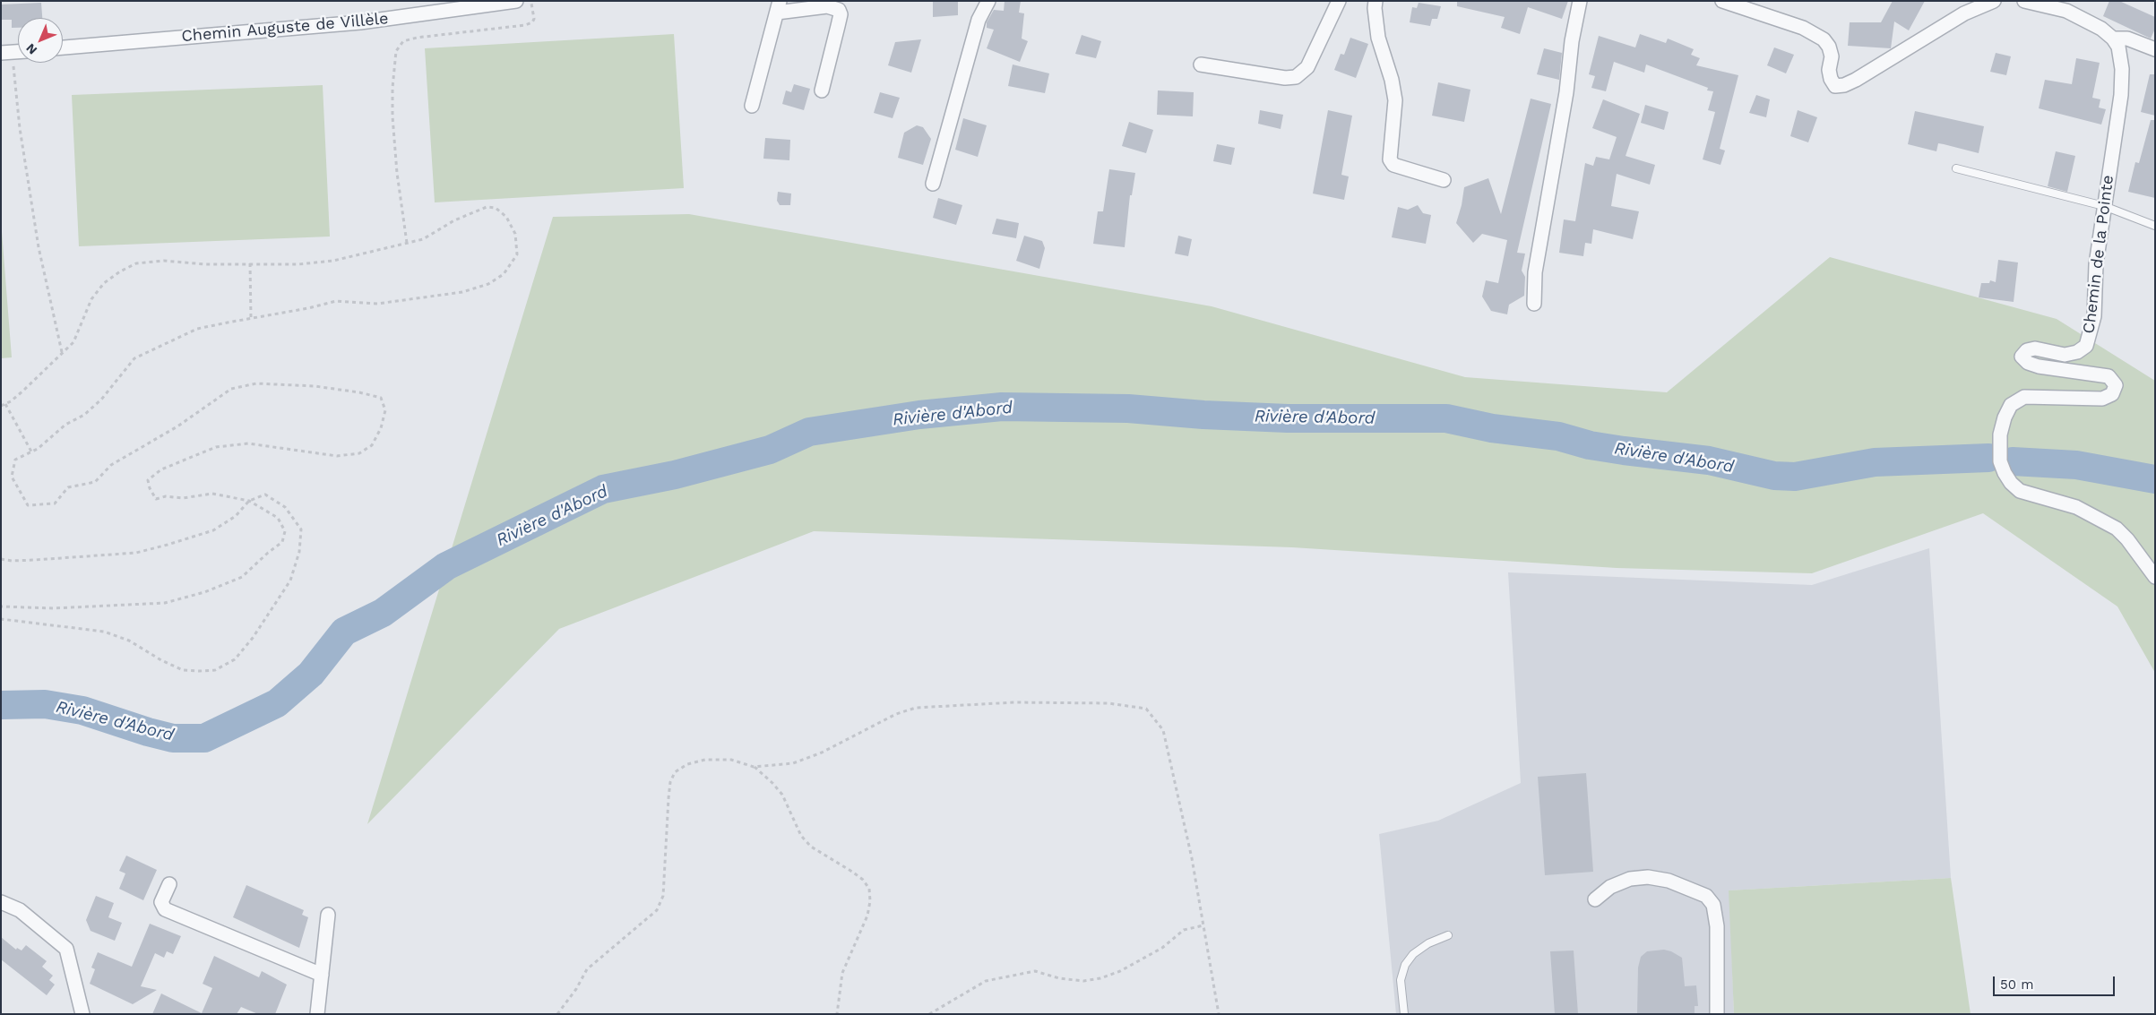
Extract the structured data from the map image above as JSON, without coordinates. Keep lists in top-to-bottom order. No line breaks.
{"streets":{"street":["Chemin Auguste de Villèle","Chemin de la Pointe"]},"water":["Rivière d'Abord"],"scale_bar":"50 m","north":"bottom left"}
